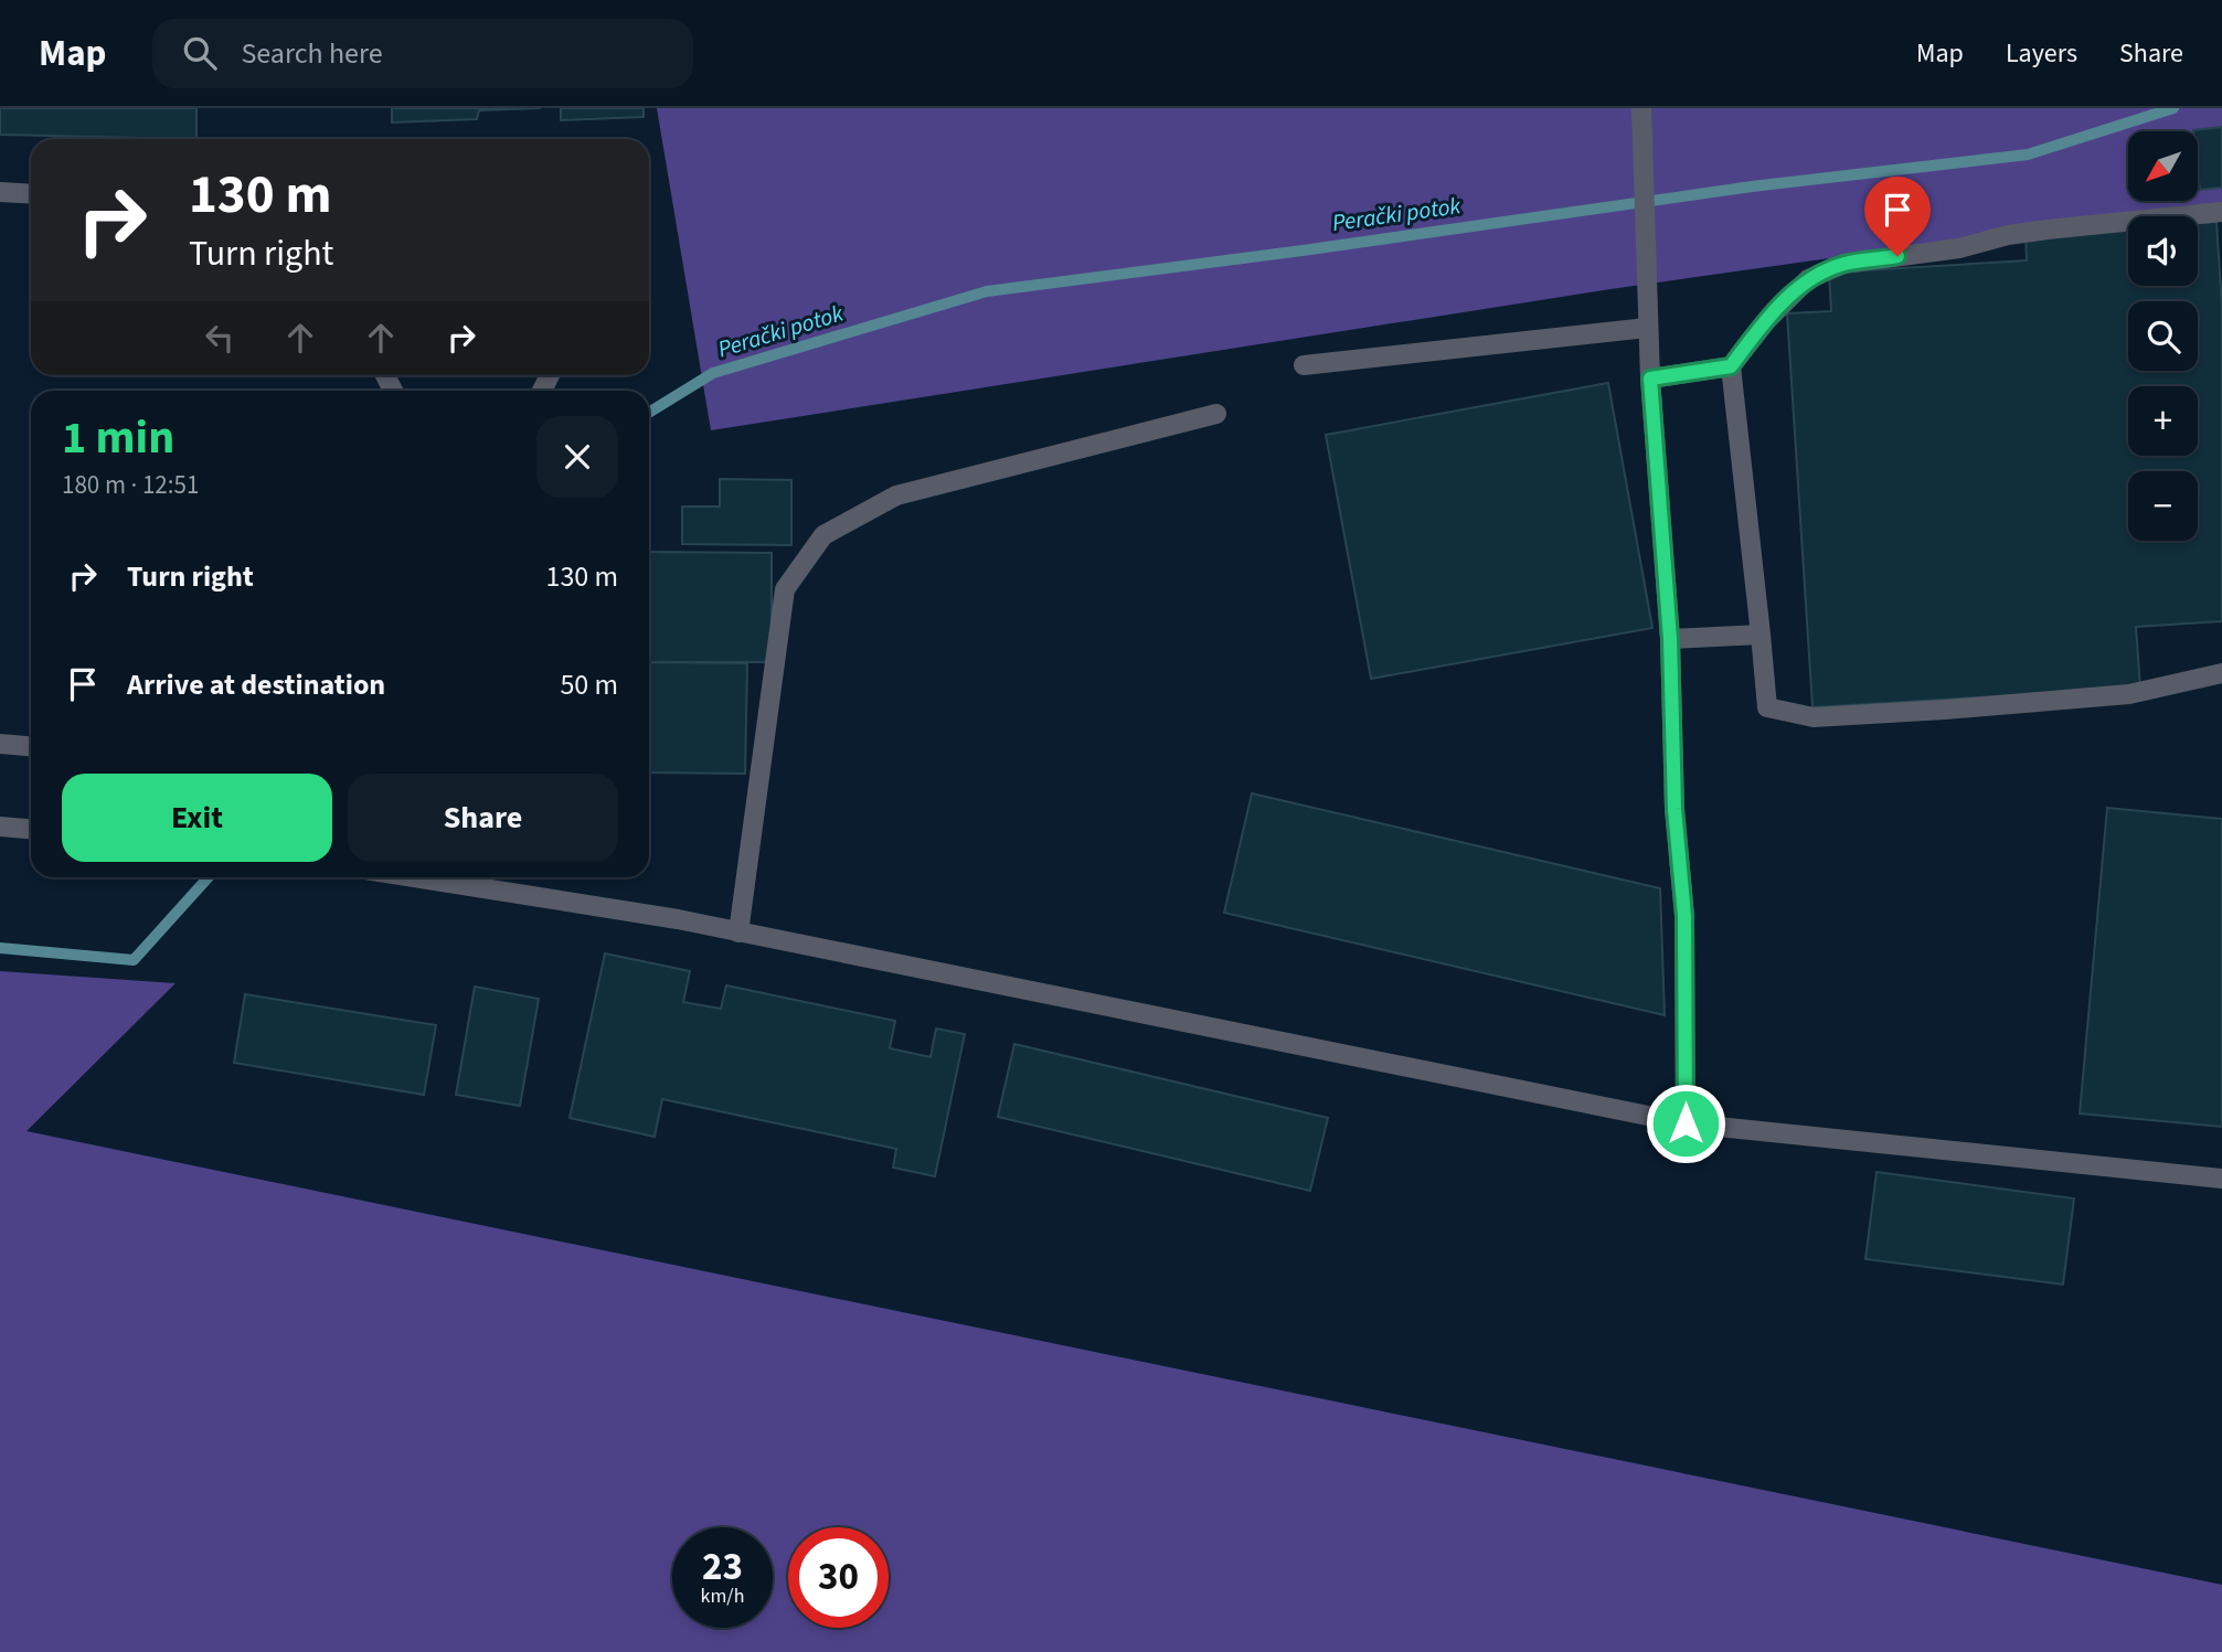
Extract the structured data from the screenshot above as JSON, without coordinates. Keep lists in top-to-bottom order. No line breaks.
{"water":["Perački potok"],"north":"bottom left","page":{"header":"Map","search":"Search here","nav":["Map","Layers","Share"],"map_buttons":["+","−"],"turn":["130 m","Turn right"],"heading":["1 min","180 m · 12:51"],"list":[{"name":"Turn right","value":"130 m"},{"name":"Arrive at destination","value":"50 m"}],"buttons":["Exit","Share"],"speed":"23 km/h","limit":"30"}}
